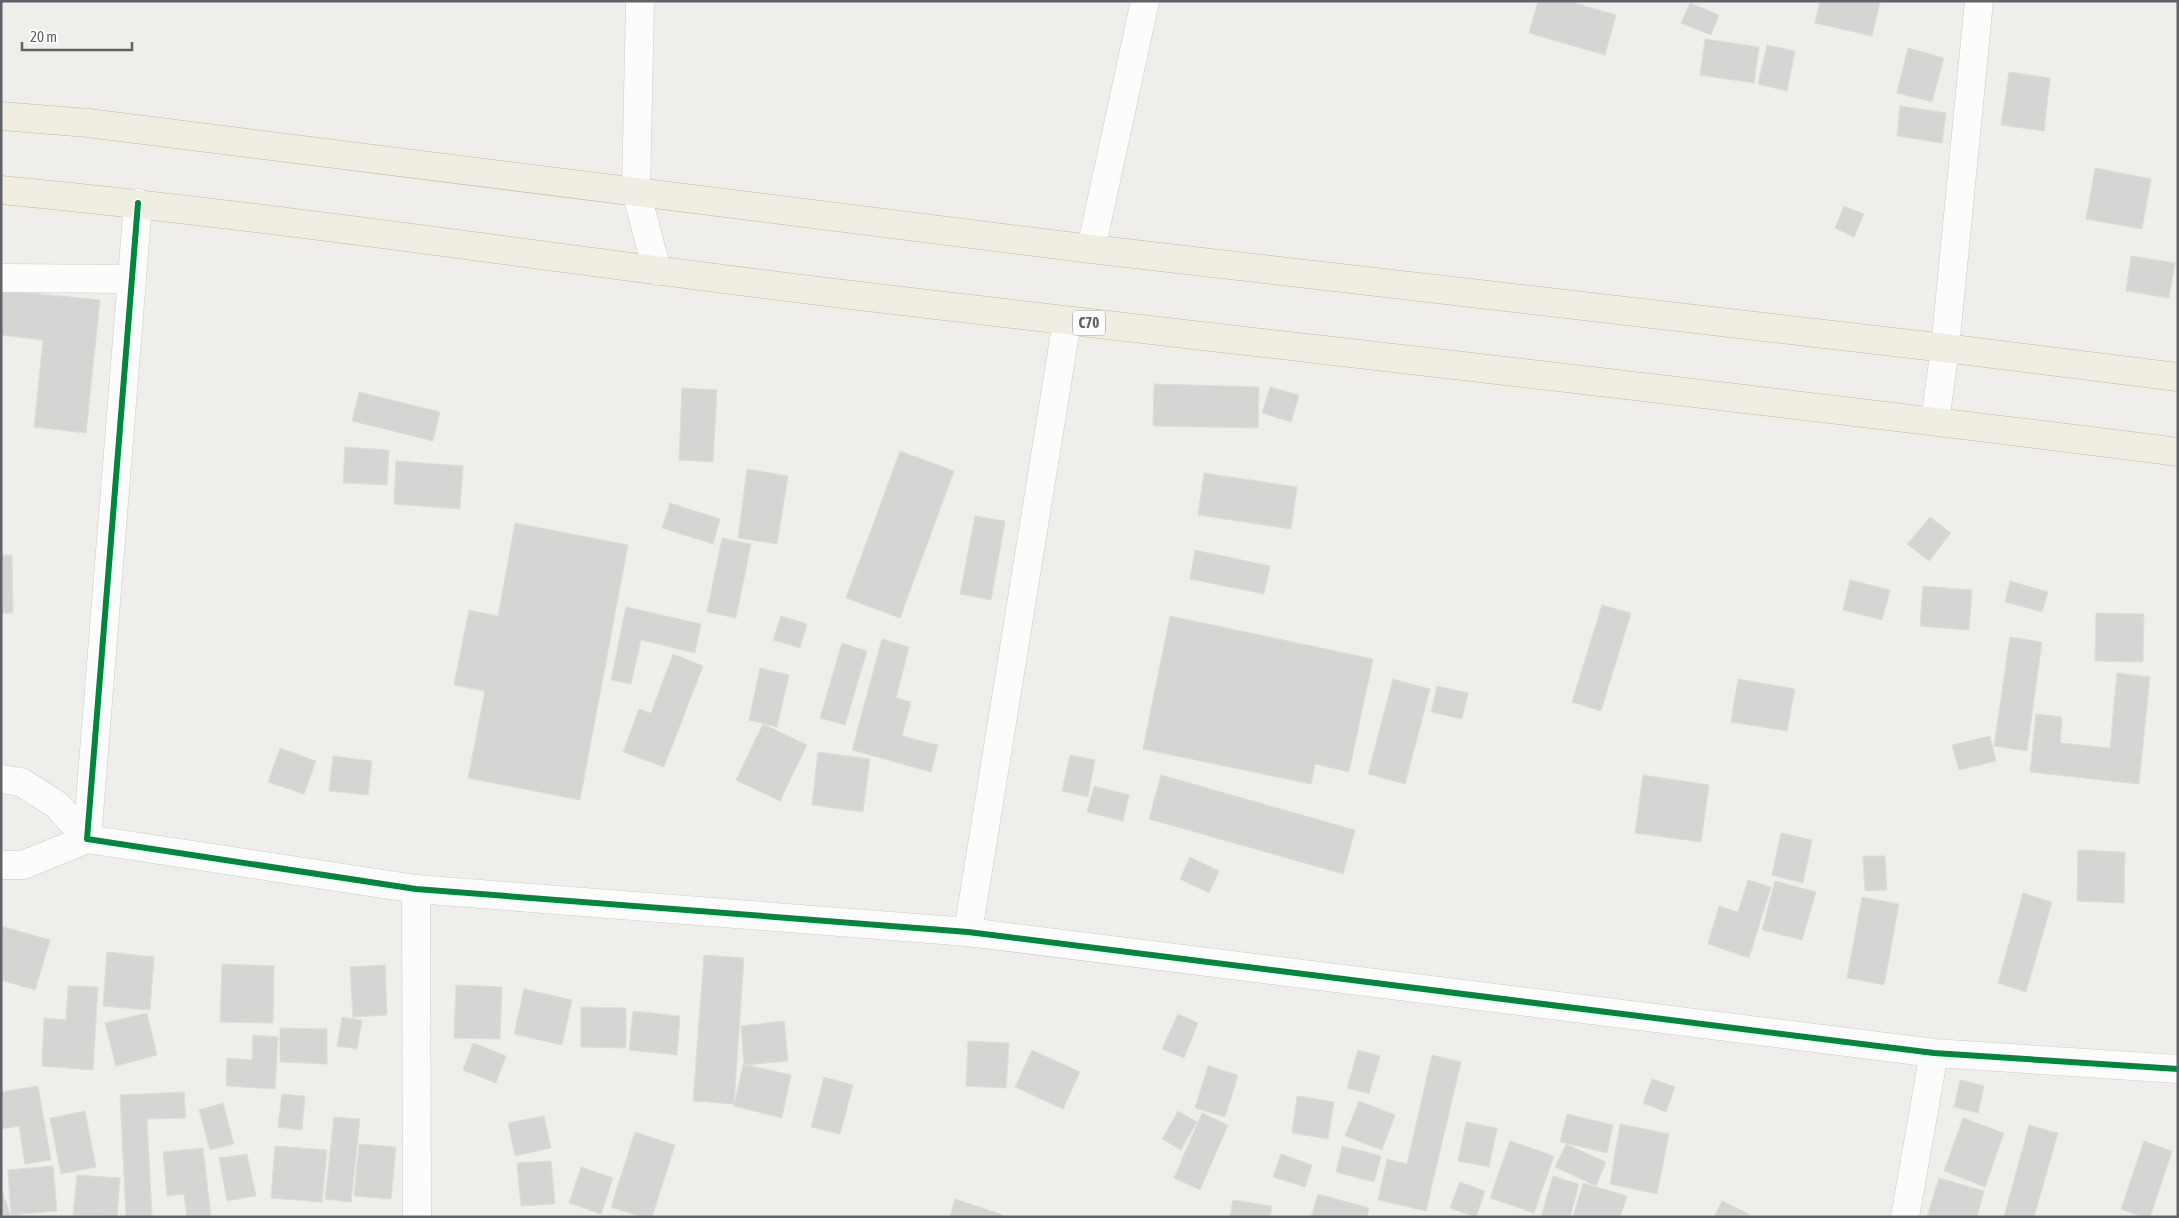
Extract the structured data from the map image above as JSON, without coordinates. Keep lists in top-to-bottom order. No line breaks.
{"streets":{"highway":["C70"]},"scale_bar":"20 m"}
